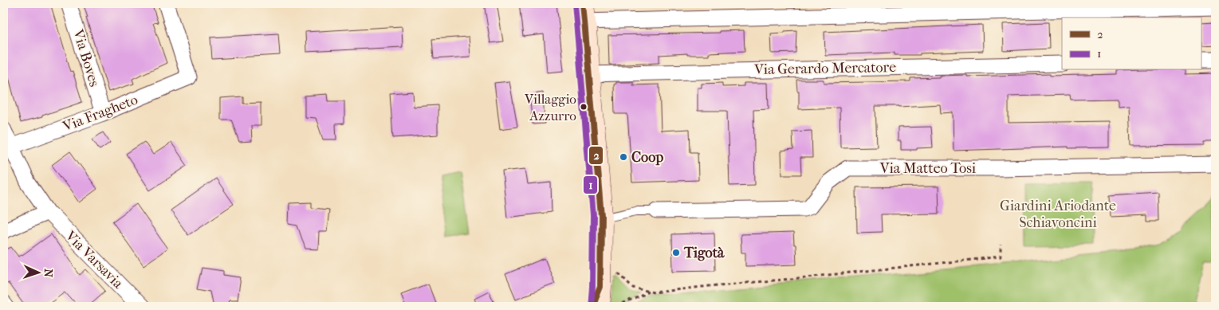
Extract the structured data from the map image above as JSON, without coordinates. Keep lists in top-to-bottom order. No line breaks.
{"streets":{"street":["Via Boves","Via Gerardo Mercatore","Via Fragheto","Via Matteo Tosi","Via Varsavia"]},"crossings":[["Via Boves","Via Fragheto"],["Via Fragheto","Via Varsavia"]],"parks":["Giardini Ariodante Schiavoncini"],"places":["Villaggio Azzurro","Coop","Tigotà"],"lines":["transit line 2","transit line 1"],"legend":["2","1"],"north":"right"}
